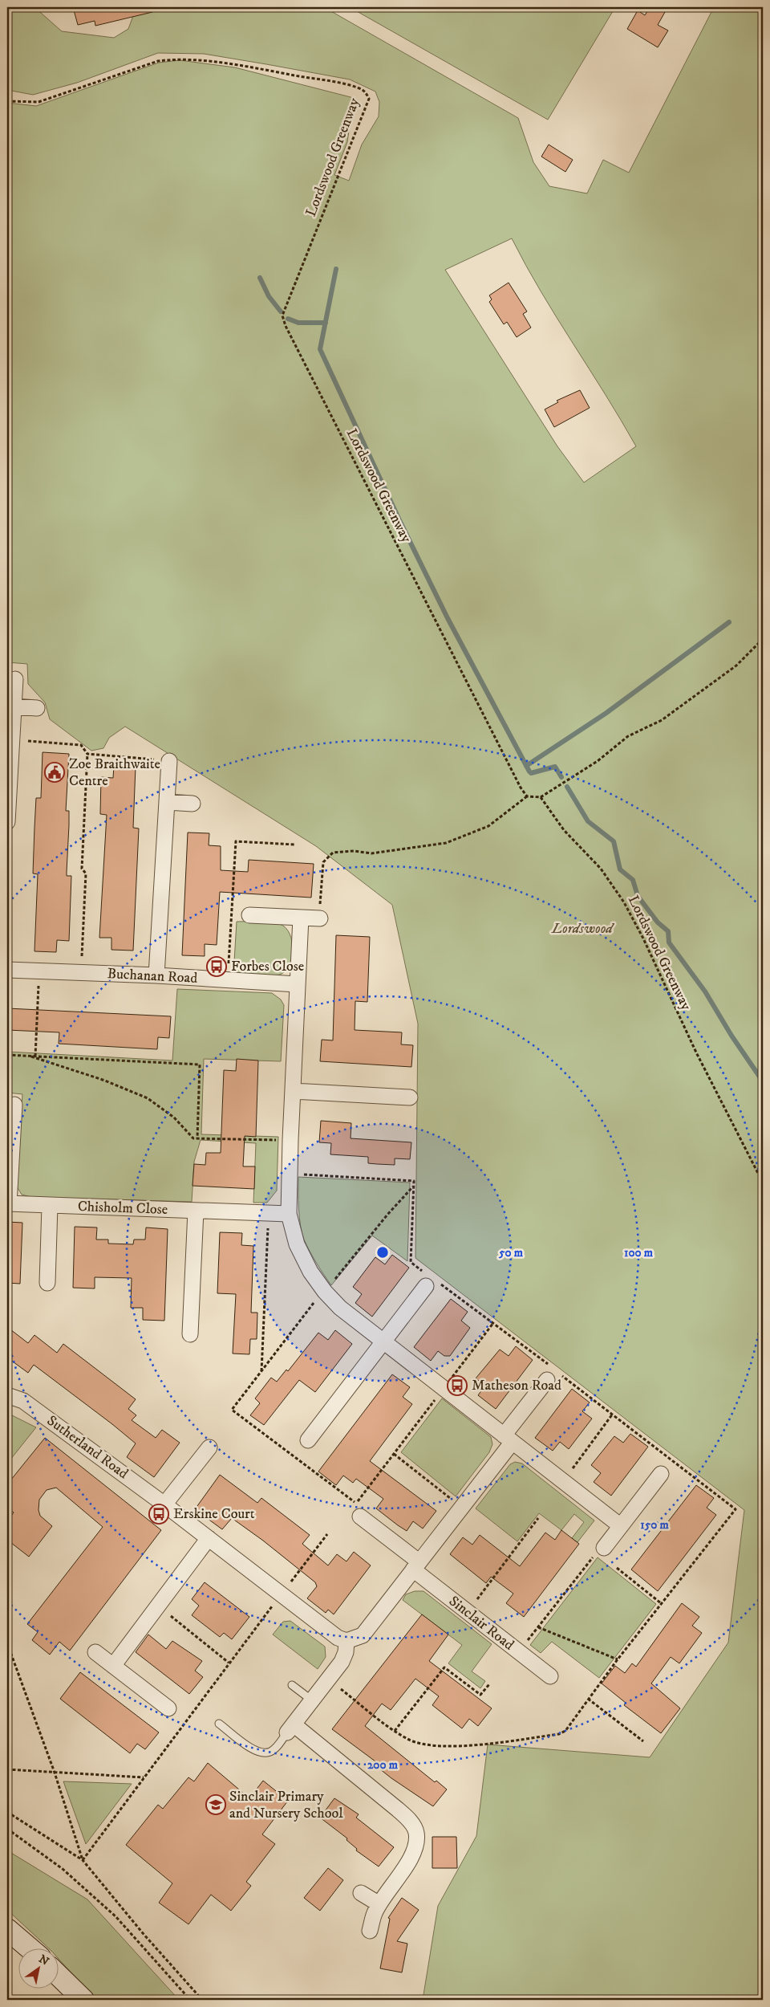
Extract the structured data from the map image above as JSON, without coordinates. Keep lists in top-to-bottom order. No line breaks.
{"streets":{"street":["Buchanan Road","Chisholm Close","Sutherland Road","Sinclair Road"],"path":["Lordswood Greenway"]},"parks":["Lordswood"],"places":{"public building":["Zoe Braithwaite Centre"],"bus stop":["Forbes Close","Matheson Road","Erskine Court"],"school or university":["Sinclair Primary and Nursery School"]},"north":"top right","rings":["50 m","100 m","150 m","200 m"]}
